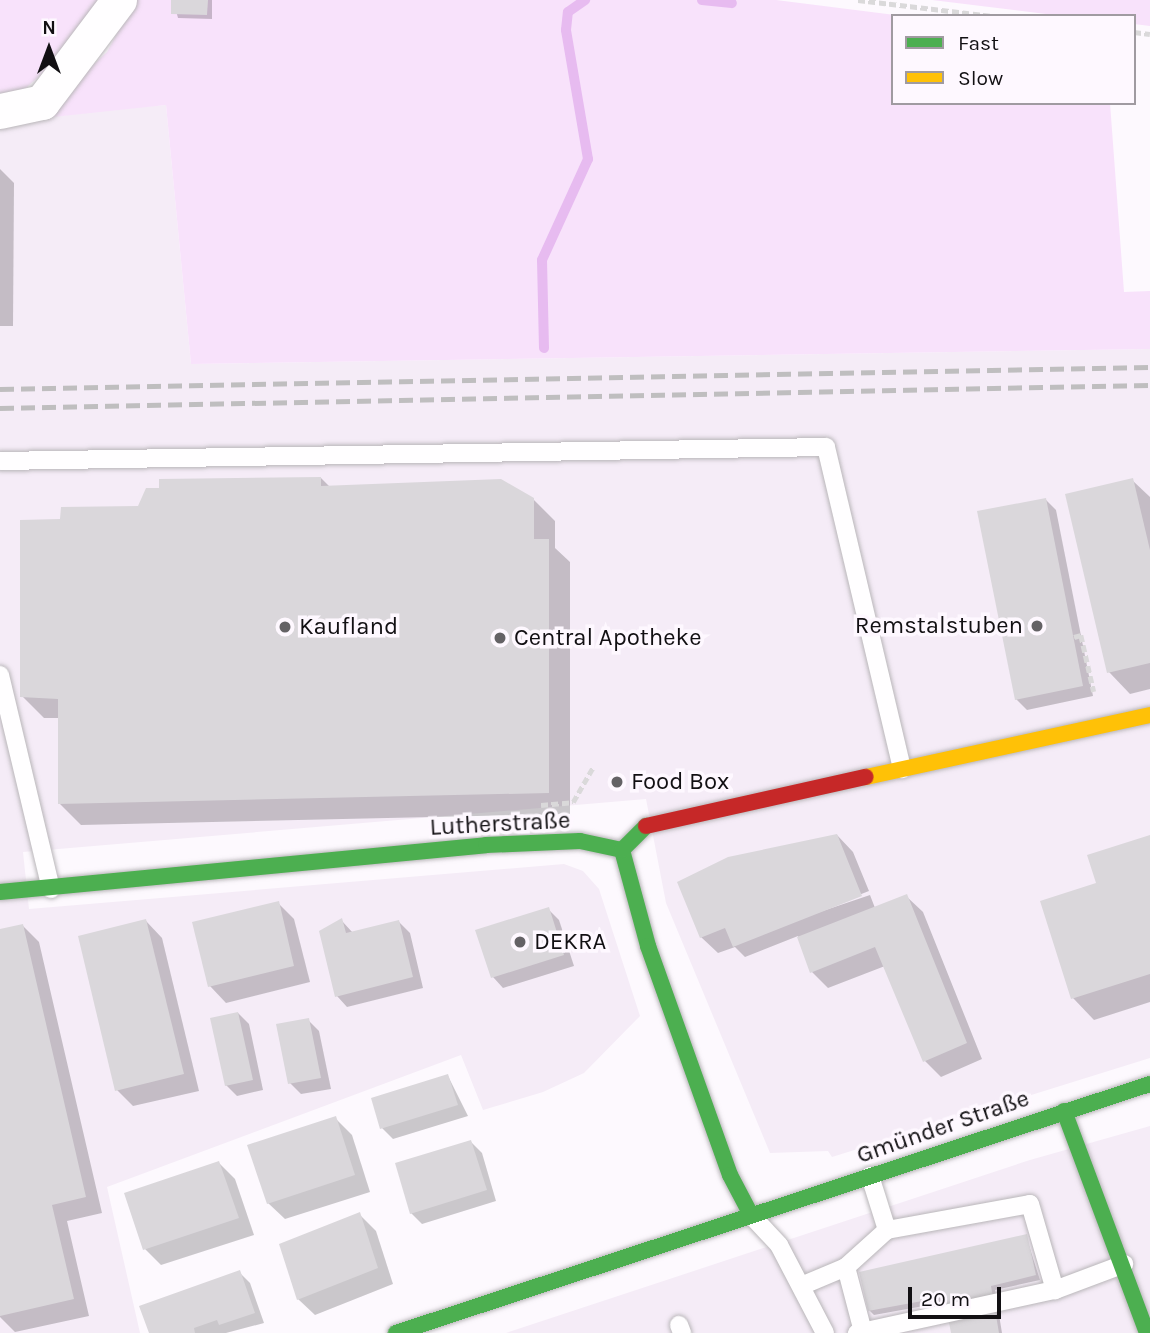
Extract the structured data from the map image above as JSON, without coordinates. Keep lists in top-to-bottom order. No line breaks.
{"streets":{"street":["Lutherstraße","Gmünder Straße"]},"places":["Remstalstuben","Kaufland","Central Apotheke","Food Box","DEKRA"],"legend":["Fast","Slow"],"scale_bar":"20 m","north":"top"}
